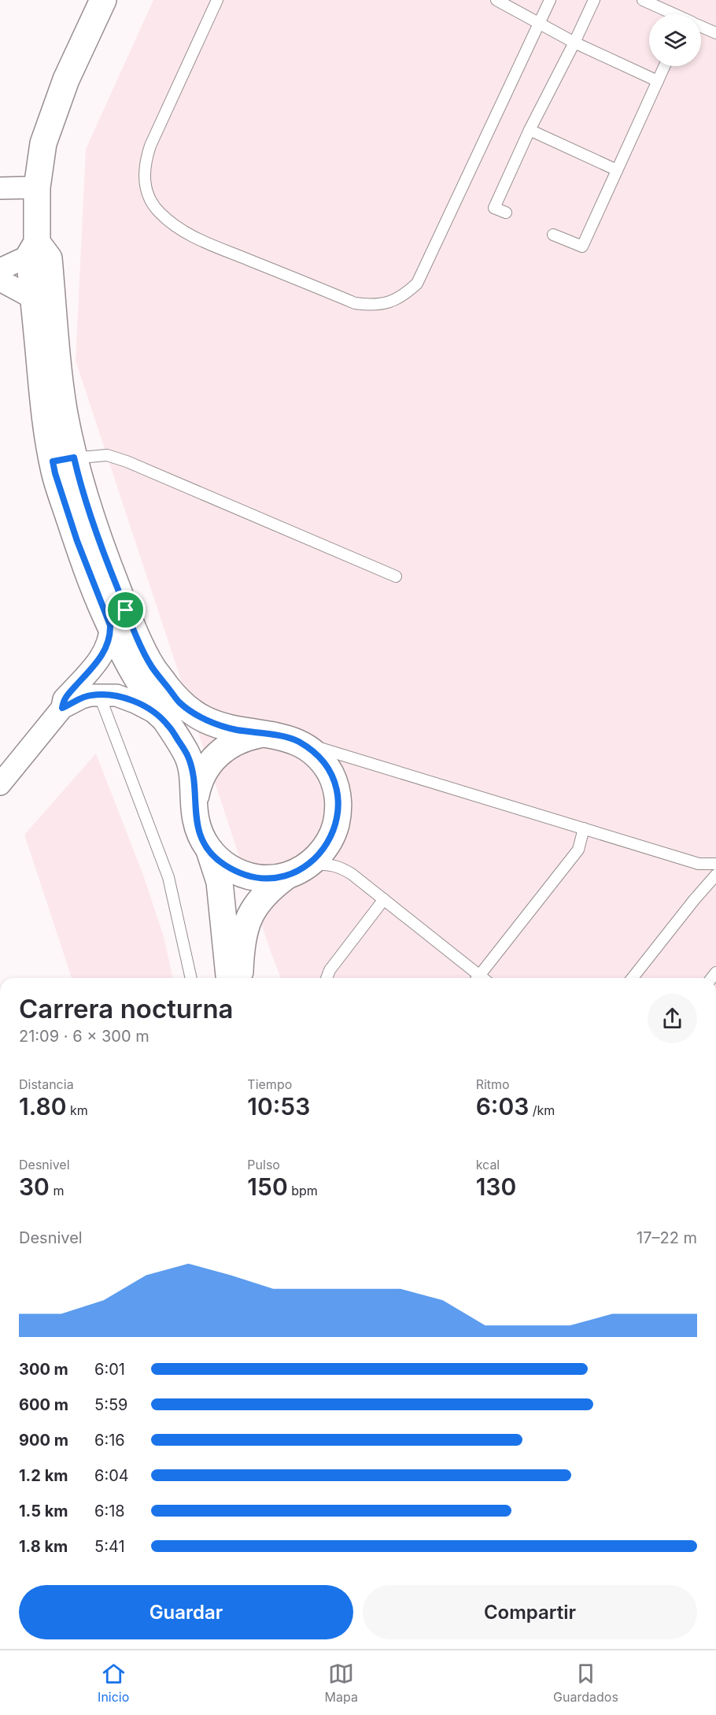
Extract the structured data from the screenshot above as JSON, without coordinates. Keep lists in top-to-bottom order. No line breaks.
{"page":{"heading":["Carrera nocturna","21:09 · 6 × 300 m"],"stats":[["Distancia","1.80 km"],["Tiempo","10:53"],["Ritmo","6:03 /km"],["Desnivel","30 m"],["Pulso","150 bpm"],["kcal","130"]],"chart":["Desnivel","17–22 m"],"list":[{"name":"300 m","note":"6:01"},{"name":"600 m","note":"5:59"},{"name":"900 m","note":"6:16"},{"name":"1.2 km","note":"6:04"},{"name":"1.5 km","note":"6:18"},{"name":"1.8 km","note":"5:41"}],"buttons":["Guardar","Compartir"],"tabs":["Inicio","Mapa","Guardados"]}}
